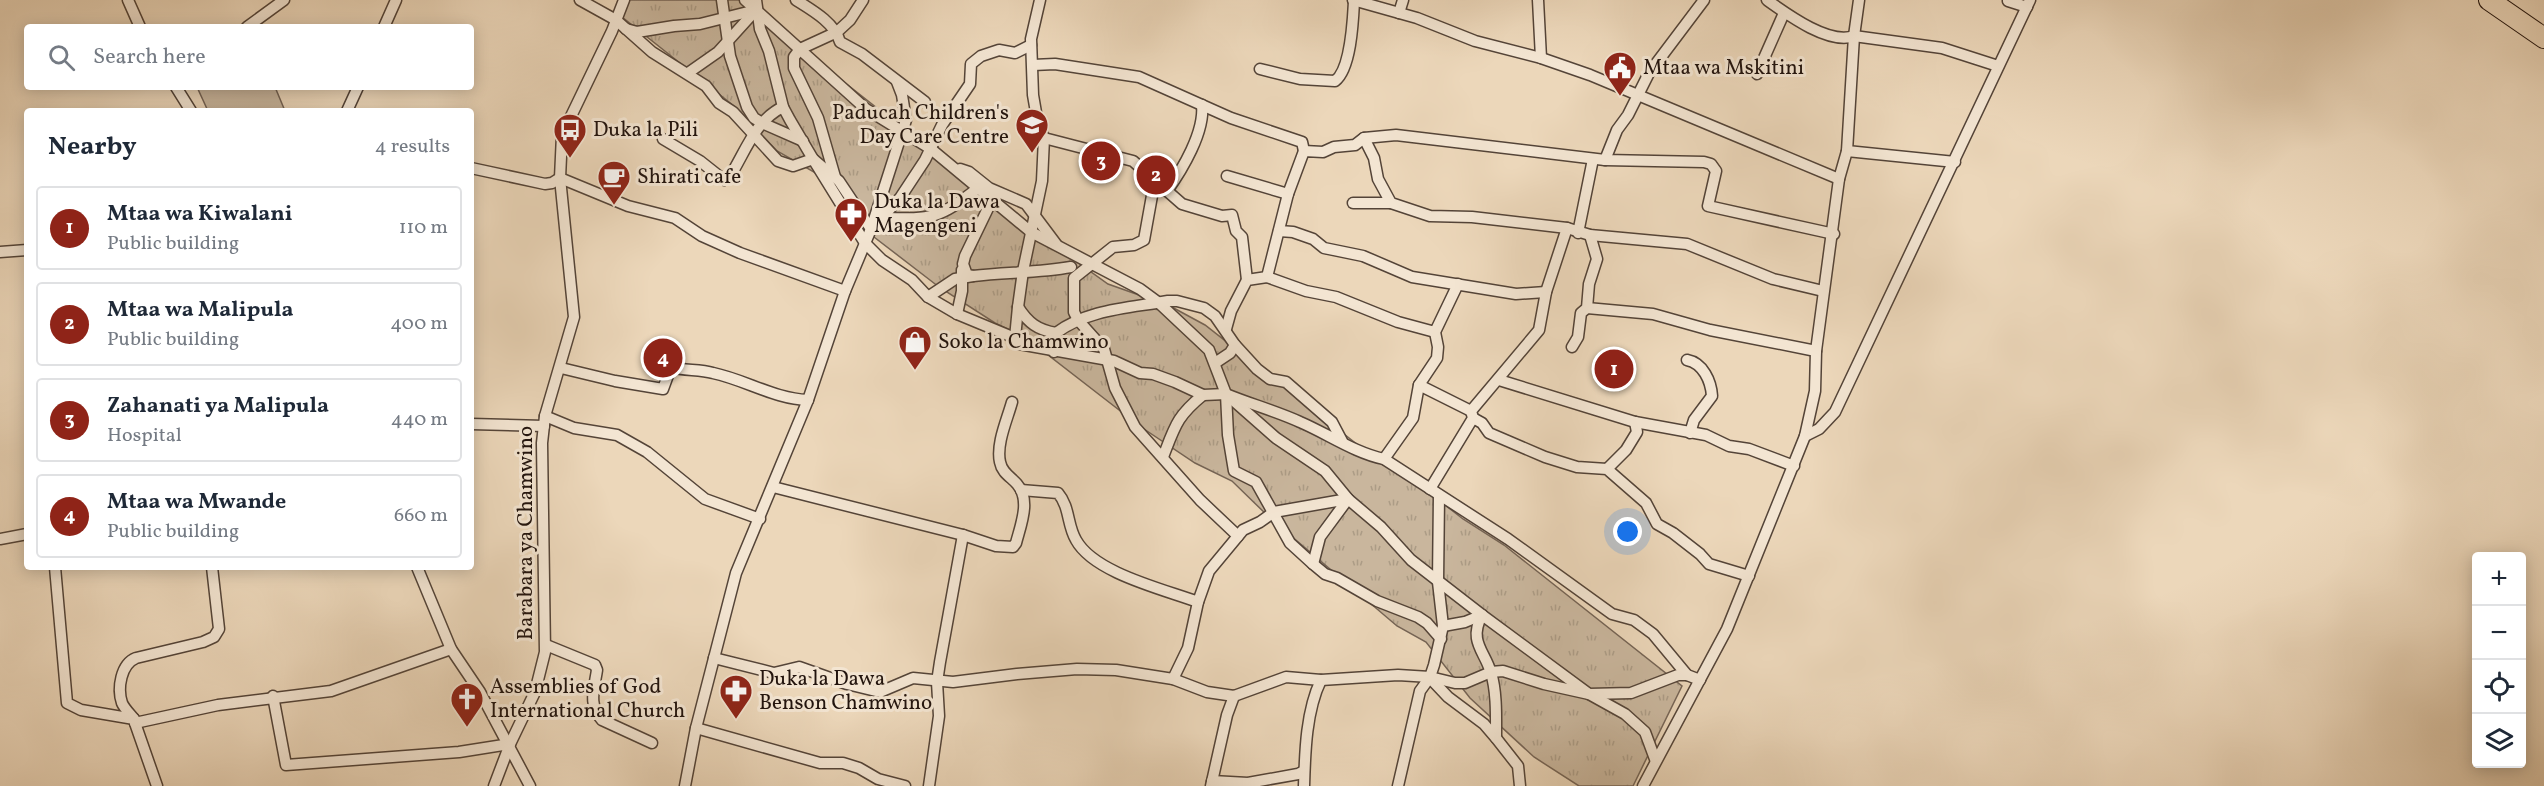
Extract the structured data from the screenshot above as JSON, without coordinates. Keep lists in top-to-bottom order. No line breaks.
{"streets":{"street":["Barabara ya Chamwino"]},"places":{"public building":["Mtaa wa Mskitini"],"school or university":["Paducah Children's Day Care Centre"],"bus stop":["Duka la Pili"],"cafe":["Shirati cafe"],"pharmacy":["Duka la Dawa Magengeni","Duka la Dawa Benson Chamwino"],"shop":["Soko la Chamwino"],"church":["Assemblies of God International Church"]},"page":{"search":"Search here","heading":["Nearby","4 results"],"pins":["3","2","4","1"],"list":[{"mark":"1","name":"Mtaa wa Kiwalani","note":"Public building","value":"110 m"},{"mark":"2","name":"Mtaa wa Malipula","note":"Public building","value":"400 m"},{"mark":"3","name":"Zahanati ya Malipula","note":"Hospital","value":"440 m"},{"mark":"4","name":"Mtaa wa Mwande","note":"Public building","value":"660 m"}],"map_buttons":["+","−"]}}
